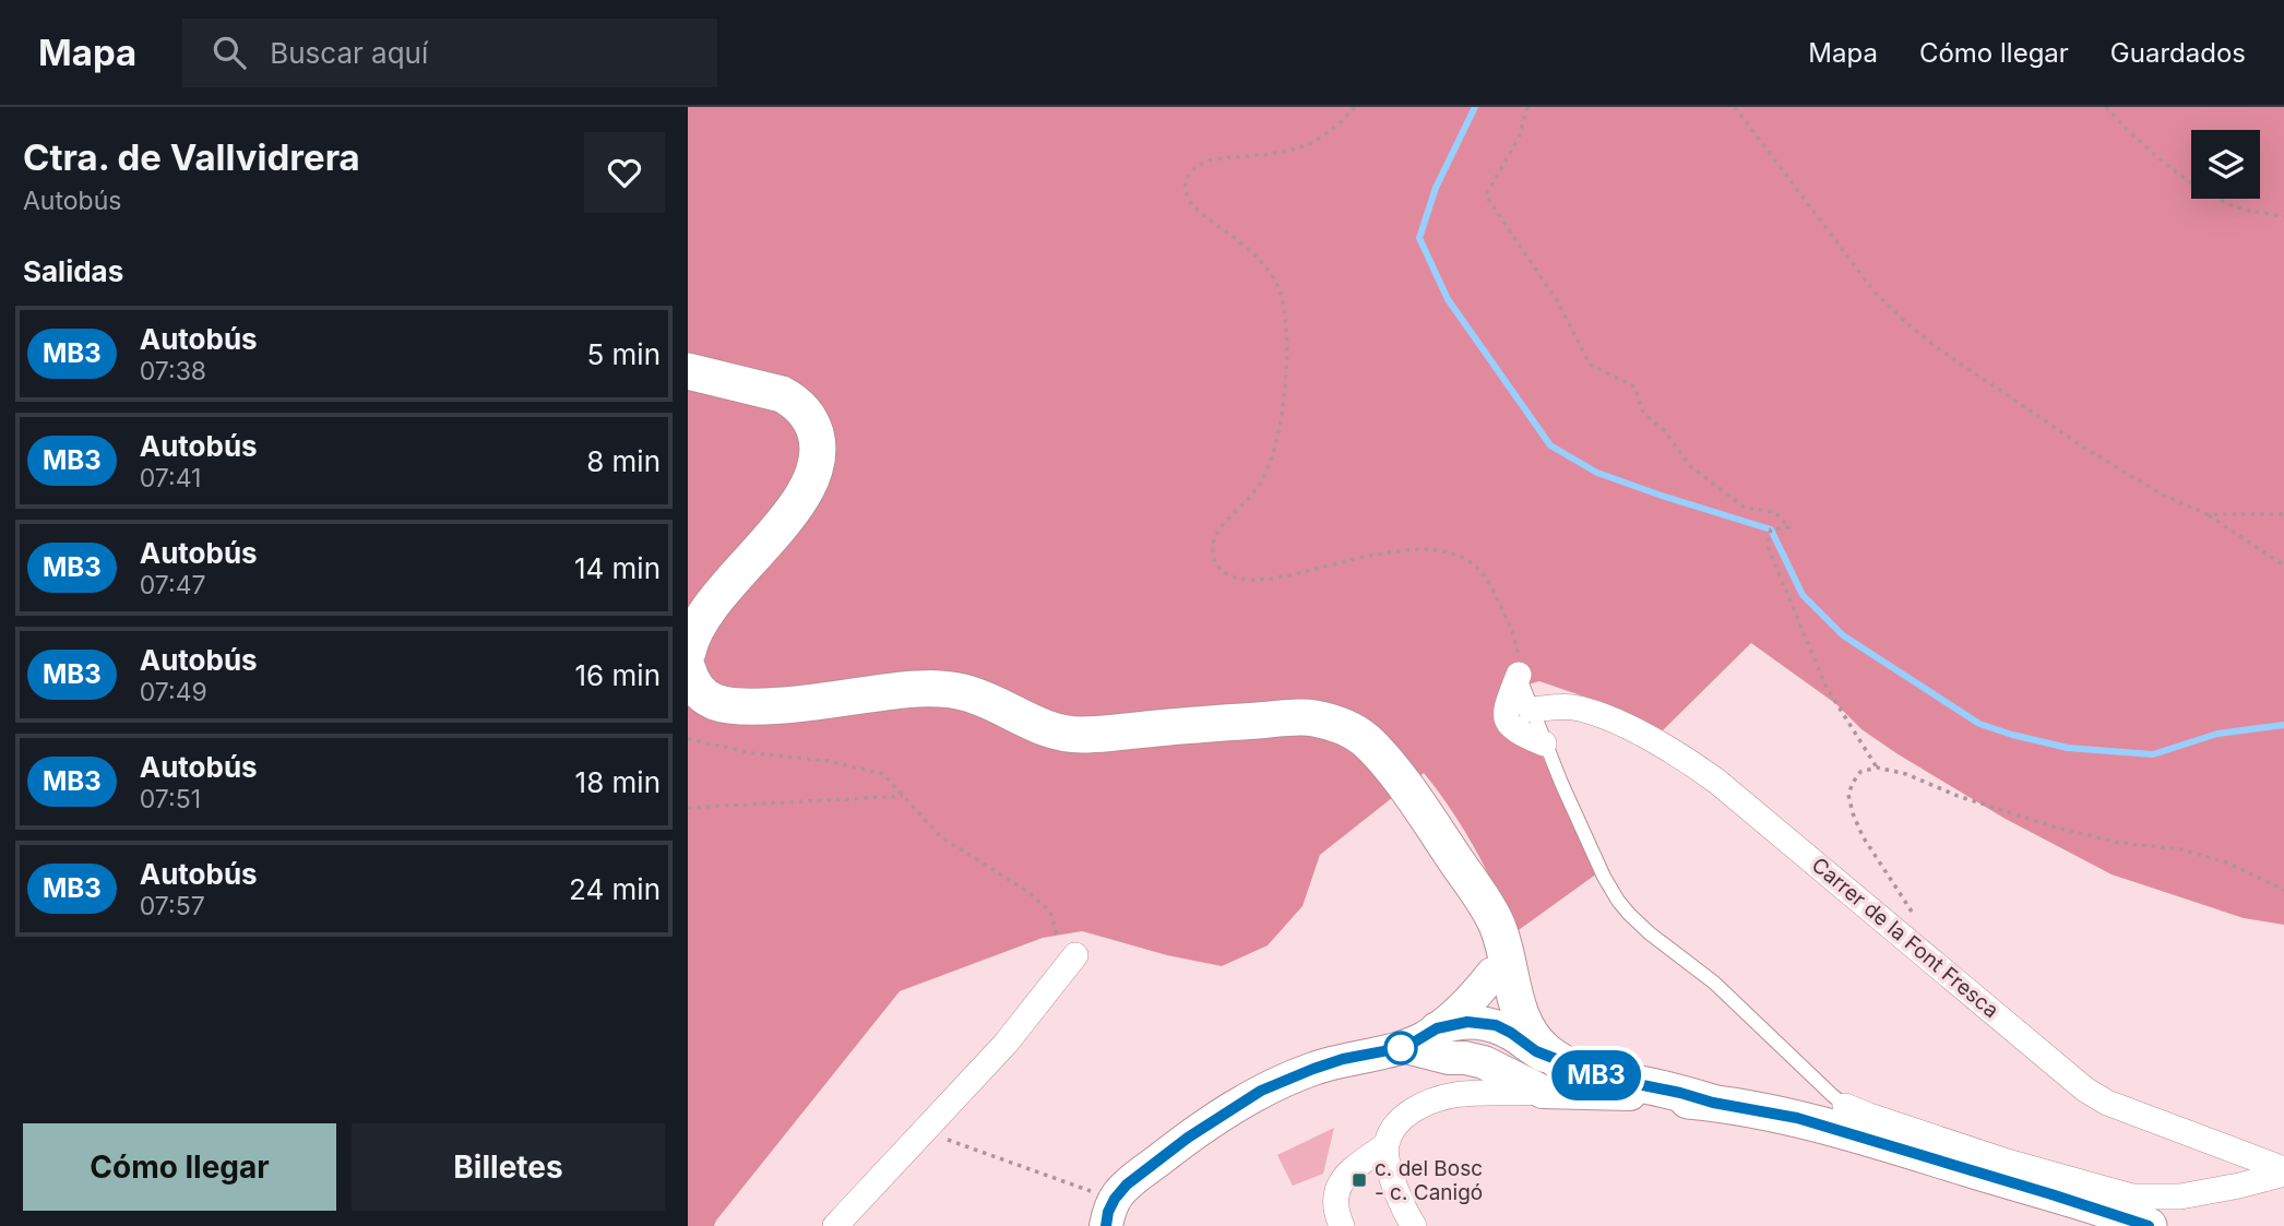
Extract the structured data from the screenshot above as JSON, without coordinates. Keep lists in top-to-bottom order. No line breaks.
{"streets":{"street":["Carrer de la Font Fresca"]},"places":{"transit":["c. del Bosc - c. Canigó"]},"lines":["bus line MB3"],"page":{"header":"Mapa","search":"Buscar aquí","nav":["Mapa","Cómo llegar","Guardados"],"heading":[["Ctra. de Vallvidrera","Autobús"],"Salidas"],"on_map":"MB3","list":[{"mark":"MB3","name":"Autobús","note":"07:38","value":"5 min"},{"mark":"MB3","name":"Autobús","note":"07:41","value":"8 min"},{"mark":"MB3","name":"Autobús","note":"07:47","value":"14 min"},{"mark":"MB3","name":"Autobús","note":"07:49","value":"16 min"},{"mark":"MB3","name":"Autobús","note":"07:51","value":"18 min"},{"mark":"MB3","name":"Autobús","note":"07:57","value":"24 min"}],"buttons":["Cómo llegar","Billetes"]}}
